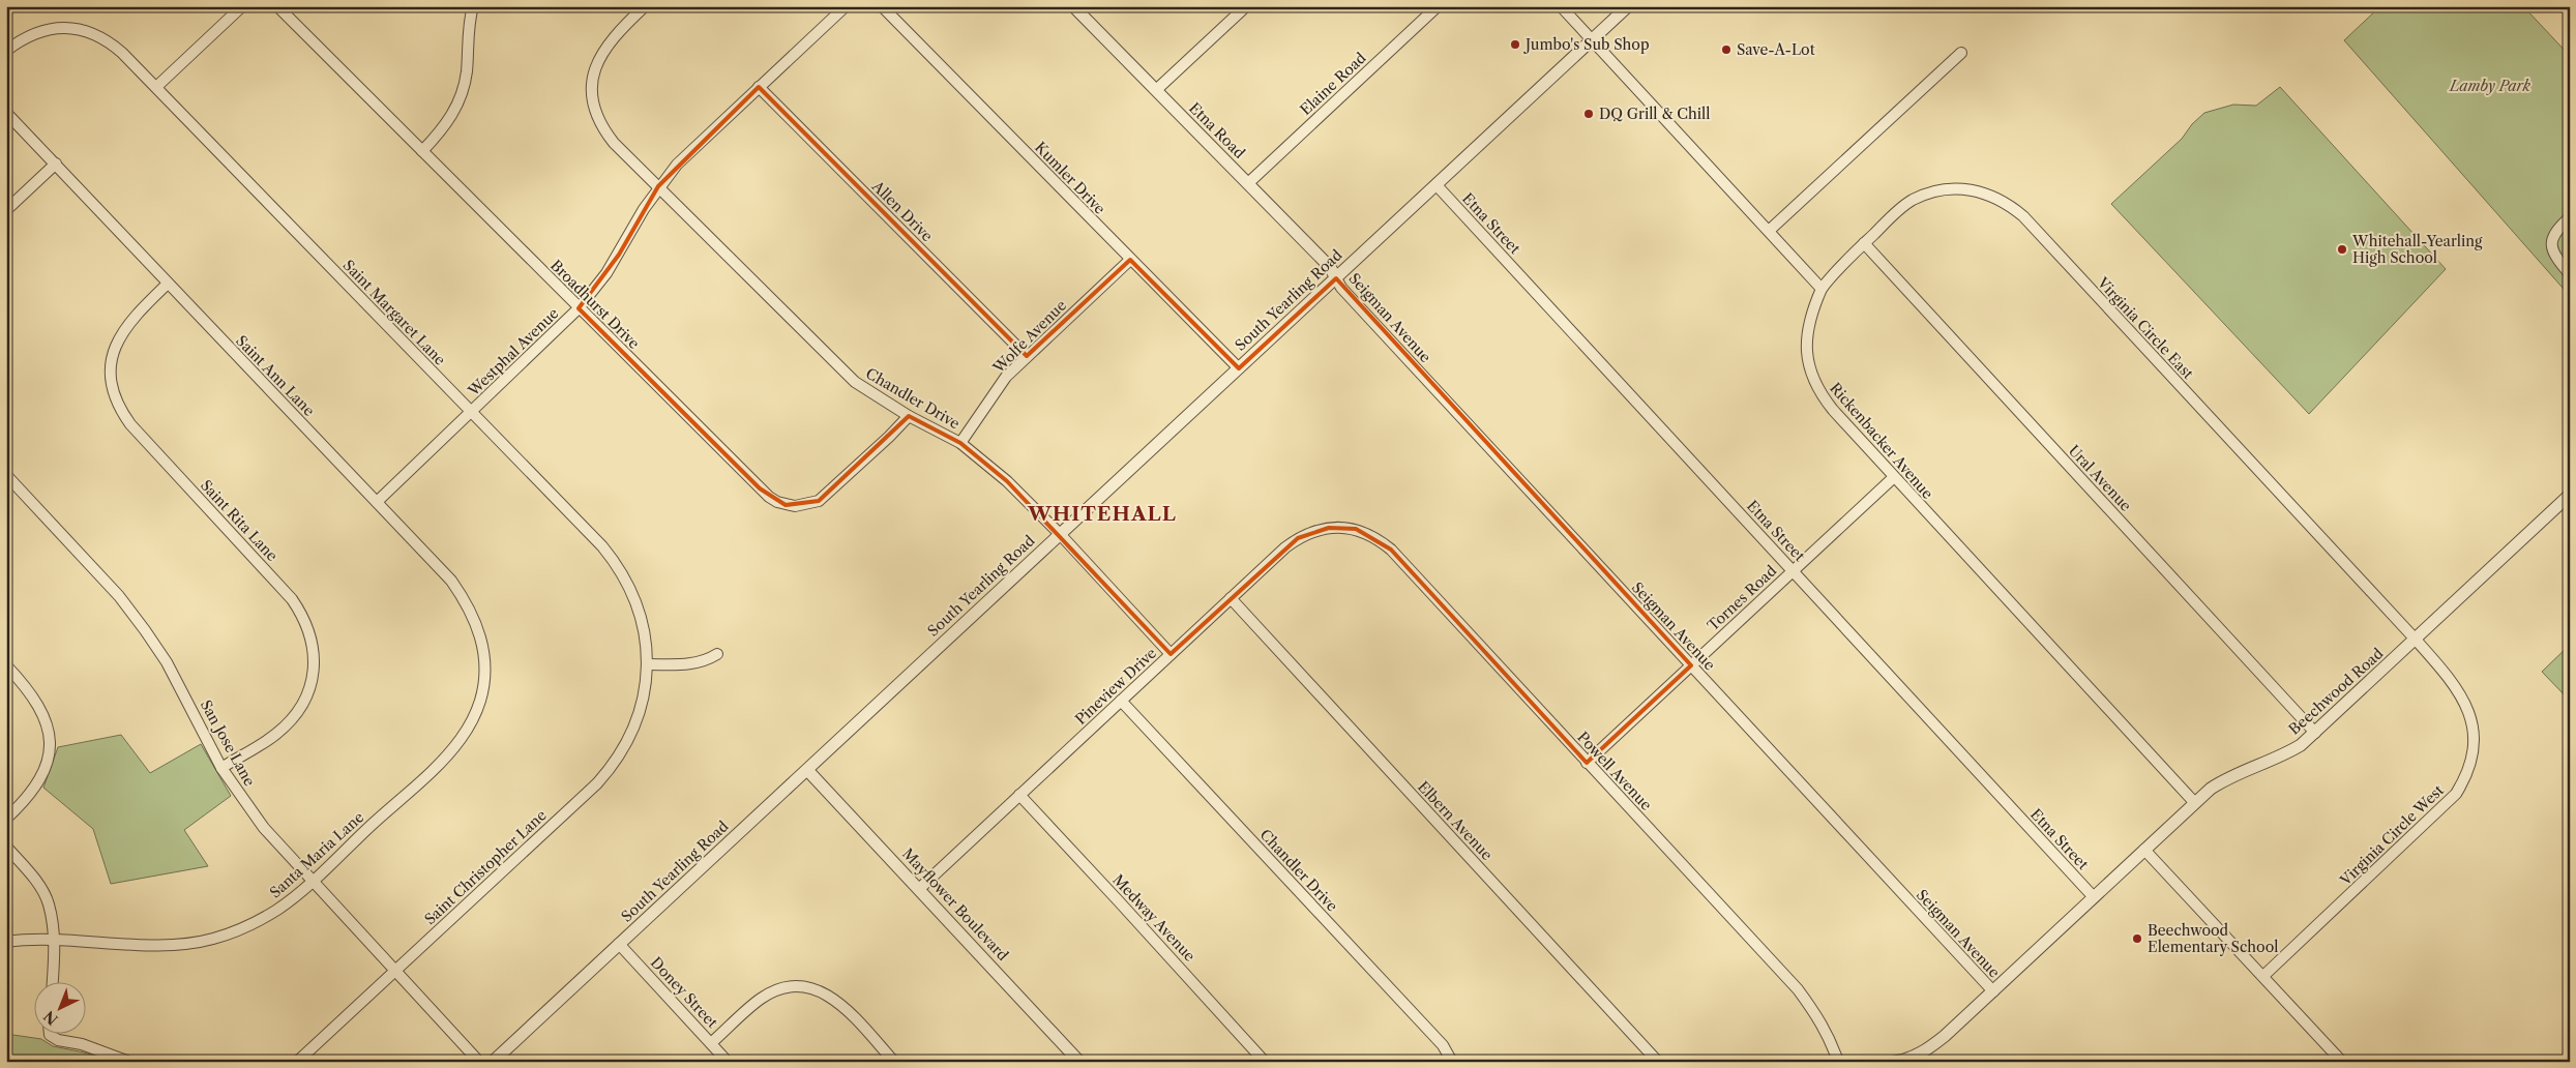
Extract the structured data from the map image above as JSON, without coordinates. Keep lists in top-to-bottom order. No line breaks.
{"streets":{"street":["Elaine Road","Etna Road","Kumler Drive","Allen Drive","Etna Street","South Yearling Road","Broadhurst Drive","Saint Margaret Lane","Seigman Avenue","Virginia Circle East","Wolfe Avenue","Westphal Avenue","Saint Ann Lane","Chandler Drive","Rickenbacker Avenue","Ural Avenue","Saint Rita Lane","Tornes Road","Pineview Drive","Beechwood Road","San Jose Lane","Powell Avenue","Elbern Avenue","Virginia Circle West","Santa Maria Lane","Saint Christopher Lane","Mayflower Boulevard","Medway Avenue","Doney Street"]},"crossings":[["Elaine Road","Etna Road"],["Etna Road","South Yearling Road"],["Etna Road","Seigman Avenue"],["Kumler Drive","South Yearling Road"],["Kumler Drive","Wolfe Avenue"],["Allen Drive","Wolfe Avenue"],["Allen Drive","Westphal Avenue"],["Etna Street","South Yearling Road"],["Etna Street","Tornes Road"],["Etna Street","Beechwood Road"],["South Yearling Road","Seigman Avenue"],["South Yearling Road","Chandler Drive"],["South Yearling Road","Mayflower Boulevard"],["South Yearling Road","Doney Street"],["Broadhurst Drive","Westphal Avenue"],["Broadhurst Drive","Chandler Drive"],["Saint Margaret Lane","Westphal Avenue"],["Saint Margaret Lane","Saint Christopher Lane"],["Seigman Avenue","Tornes Road"],["Seigman Avenue","Beechwood Road"],["Virginia Circle East","Rickenbacker Avenue"],["Virginia Circle East","Ural Avenue"],["Virginia Circle East","Beechwood Road"],["Virginia Circle East","Virginia Circle West"],["Wolfe Avenue","Chandler Drive"],["Westphal Avenue","Saint Ann Lane"],["Westphal Avenue","Chandler Drive"],["Saint Ann Lane","Saint Rita Lane"],["Saint Ann Lane","Santa Maria Lane"],["Chandler Drive","Pineview Drive"],["Rickenbacker Avenue","Tornes Road"],["Rickenbacker Avenue","Beechwood Road"],["Ural Avenue","Beechwood Road"],["Saint Rita Lane","San Jose Lane"],["Tornes Road","Powell Avenue"],["Pineview Drive","Powell Avenue"],["Pineview Drive","Elbern Avenue"],["Pineview Drive","Mayflower Boulevard"],["Pineview Drive","Medway Avenue"],["Beechwood Road","Virginia Circle West"],["San Jose Lane","Santa Maria Lane"],["San Jose Lane","Saint Christopher Lane"]],"districts":["WHITEHALL"],"parks":["Lamby Park"],"places":["Jumbo's Sub Shop","Save-A-Lot","DQ Grill & Chill","Whitehall-Yearling High School","Beechwood Elementary School"],"north":"bottom left"}
